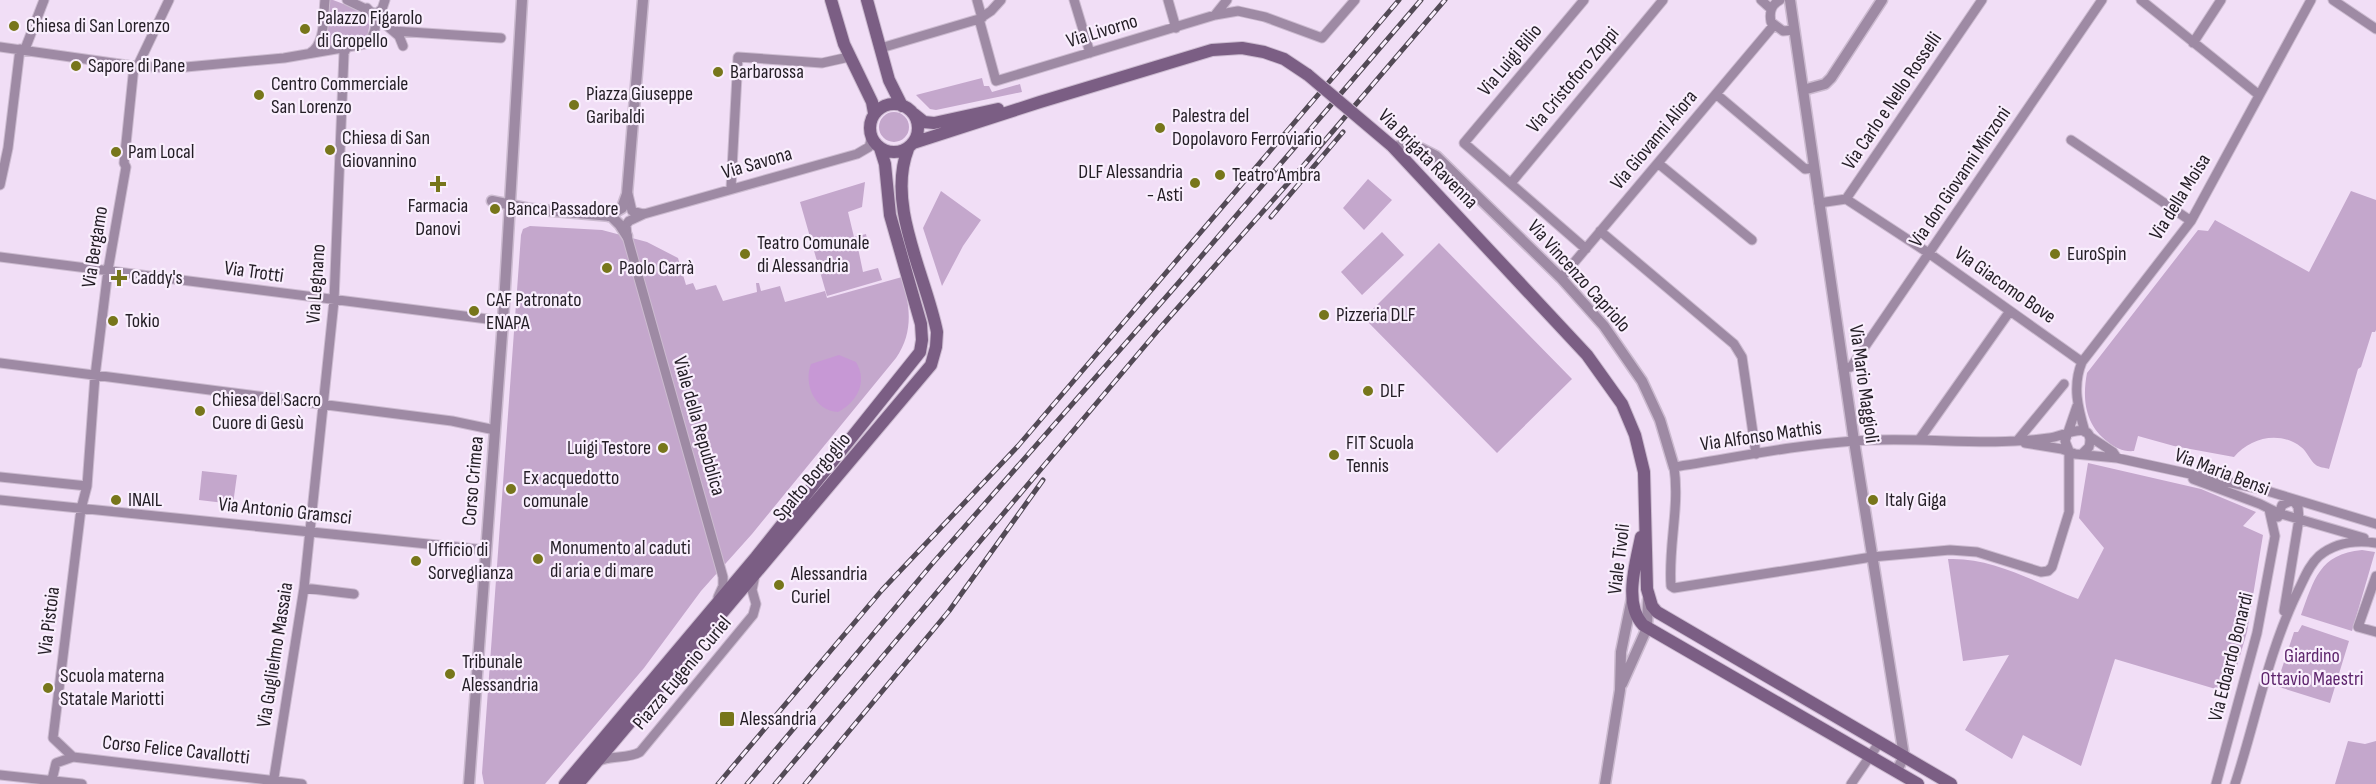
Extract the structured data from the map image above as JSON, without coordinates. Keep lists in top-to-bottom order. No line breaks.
{"streets":{"main road":["Via Brigata Ravenna","Spalto Borgoglio","Viale Tivoli"],"street":["Via Livorno","Via Luigi Bilio","Via Cristoforo Zoppi","Via Carlo e Nello Rosselli","Via Giovanni Aliora","Via Savona","Via don Giovanni Minzoni","Via della Moisa","Via Bergamo","Via Trotti","Via Vincenzo Capriolo","Via Legnano","Via Giacomo Bove","Via Mario Maggioli","Viale della Repubblica","Via Alfonso Mathis","Via Maria Bensi","Corso Crimea","Via Antonio Gramsci","Via Pistoia","Via Guglielmo Massaia","Via Edoardo Bonardi","Piazza Eugenio Curiel","Corso Felice Cavallotti"]},"crossings":[["Via Luigi Bilio","Via Vincenzo Capriolo"],["Via Cristoforo Zoppi","Via Vincenzo Capriolo"],["Via Carlo e Nello Rosselli","Via Giacomo Bove"],["Via Carlo e Nello Rosselli","Via Mario Maggioli"],["Via Giovanni Aliora","Via Vincenzo Capriolo"],["Via Brigata Ravenna","Via Savona"],["Via Brigata Ravenna","Via Vincenzo Capriolo"],["Via Brigata Ravenna","Spalto Borgoglio"],["Via Brigata Ravenna","Viale Tivoli"],["Via Savona","Spalto Borgoglio"],["Via don Giovanni Minzoni","Via Giacomo Bove"],["Via don Giovanni Minzoni","Via Mario Maggioli"],["Via della Moisa","Via Giacomo Bove"],["Via Bergamo","Via Trotti"],["Via Bergamo","Via Antonio Gramsci"],["Via Bergamo","Via Pistoia"],["Via Trotti","Via Legnano"],["Via Trotti","Corso Crimea"],["Via Vincenzo Capriolo","Via Mario Maggioli"],["Via Vincenzo Capriolo","Via Alfonso Mathis"],["Via Legnano","Via Antonio Gramsci"],["Via Legnano","Via Guglielmo Massaia"],["Via Mario Maggioli","Via Alfonso Mathis"],["Via Mario Maggioli","Viale Tivoli"],["Viale della Repubblica","Spalto Borgoglio"],["Via Maria Bensi","Via Edoardo Bonardi"],["Spalto Borgoglio","Piazza Eugenio Curiel"],["Corso Crimea","Via Antonio Gramsci"],["Via Antonio Gramsci","Via Pistoia"],["Via Antonio Gramsci","Via Guglielmo Massaia"],["Via Pistoia","Corso Felice Cavallotti"],["Via Guglielmo Massaia","Corso Felice Cavallotti"]],"parks":["Giardino Ottavio Maestri"],"places":{"other":["Chiesa di San Lorenzo","Palazzo Figarolo di Gropello","Sapore di Pane","Barbarossa","Centro Commerciale San Lorenzo","Piazza Giuseppe Garibaldi","Palestra del Dopolavoro Ferroviario","Chiesa di San Giovannino","Pam Local","Teatro Ambra","DLF Alessandria - Asti","Banca Passadore","Teatro Comunale di Alessandria","EuroSpin","Paolo Carrà","CAF Patronato ENAPA","Pizzeria DLF","Tokio","DLF","Chiesa del Sacro Cuore di Gesù","Luigi Testore","FIT Scuola Tennis","Ex acquedotto comunale","INAIL","Italy Giga","Monumento al caduti di aria e di mare","Ufficio di Sorveglianza","Alessandria Curiel","Tribunale Alessandria","Scuola materna Statale Mariotti"],"health":["Farmacia Danovi","Caddy's"],"transit":["Alessandria"]}}
